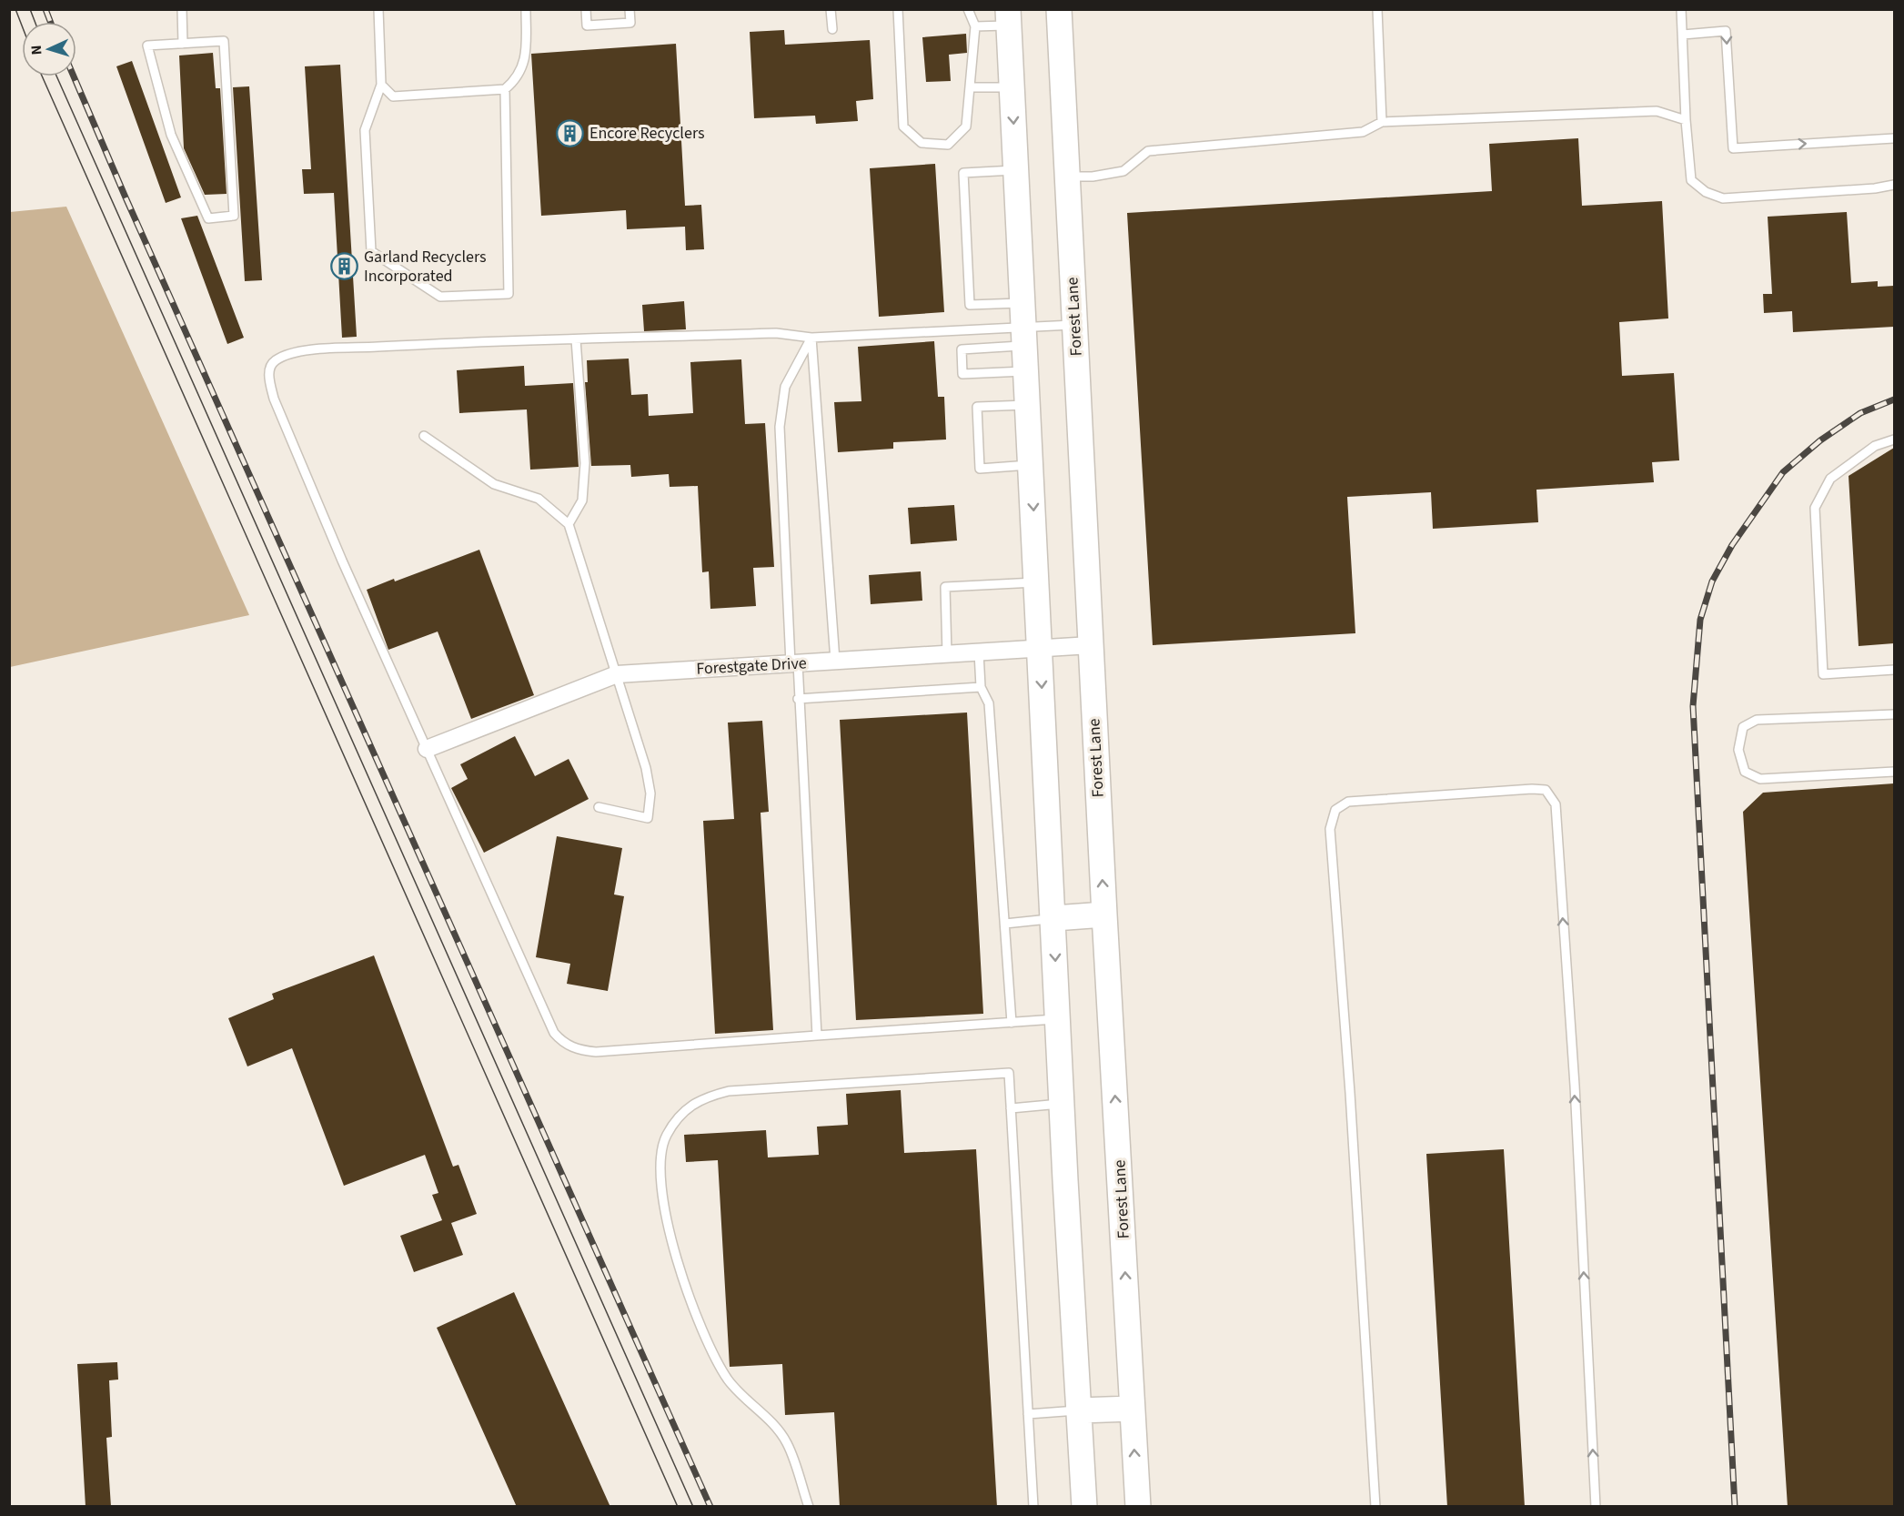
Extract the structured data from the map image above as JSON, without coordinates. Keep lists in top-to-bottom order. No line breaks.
{"streets":{"main road":["Forest Lane"],"street":["Forestgate Drive"]},"crossings":[["Forest Lane","Forestgate Drive"]],"places":{"building":["Encore Recyclers","Garland Recyclers Incorporated"]},"north":"left"}
